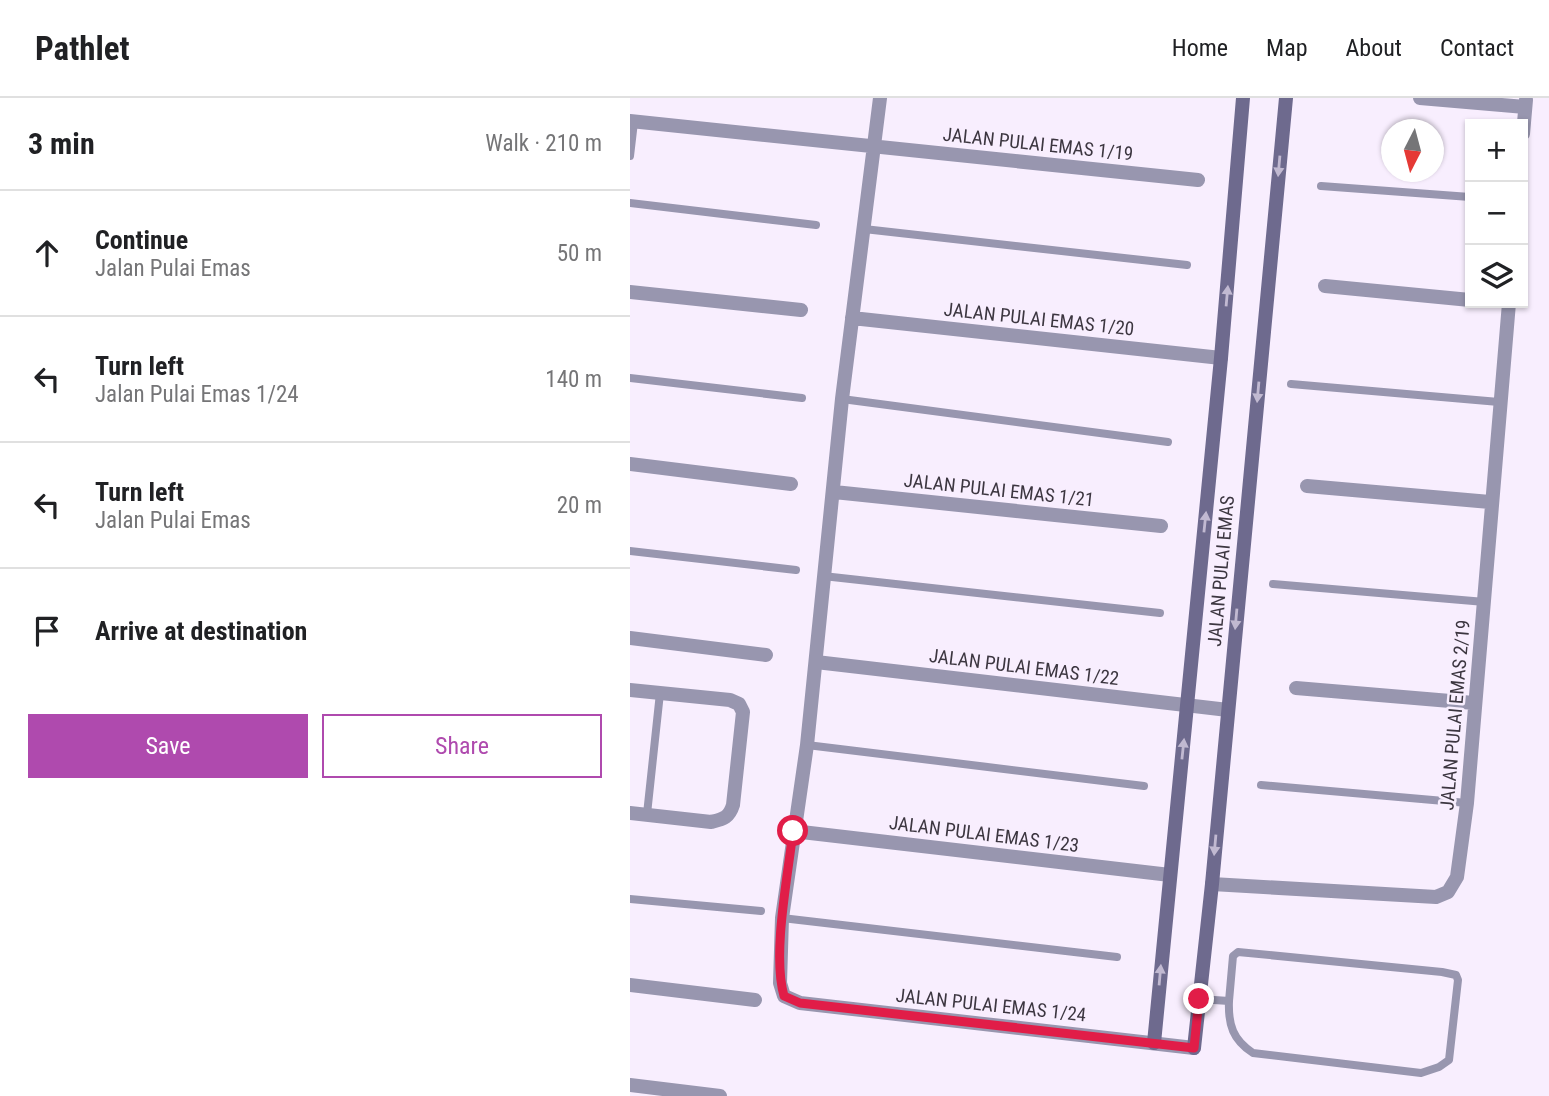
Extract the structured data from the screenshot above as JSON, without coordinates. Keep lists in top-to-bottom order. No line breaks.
{"streets":{"street":["JALAN PULAI EMAS 1/19","JALAN PULAI EMAS 1/20","JALAN PULAI EMAS 1/21","JALAN PULAI EMAS","JALAN PULAI EMAS 1/22","JALAN PULAI EMAS 2/19","JALAN PULAI EMAS 1/23","JALAN PULAI EMAS 1/24"]},"crossings":[["JALAN PULAI EMAS 1/20","JALAN PULAI EMAS"],["JALAN PULAI EMAS","JALAN PULAI EMAS 1/22"],["JALAN PULAI EMAS","JALAN PULAI EMAS 2/19"],["JALAN PULAI EMAS","JALAN PULAI EMAS 1/23"],["JALAN PULAI EMAS","JALAN PULAI EMAS 1/24"]],"north":"bottom","page":{"header":"Pathlet","nav":["Home","Map","About","Contact"],"heading":["3 min","Walk · 210 m"],"map_buttons":["+","−"],"list":[["Continue","Jalan Pulai Emas","50 m"],["Turn left","Jalan Pulai Emas 1/24","140 m"],["Turn left","Jalan Pulai Emas","20 m"],"Arrive at destination"],"buttons":["Save","Share"]}}
